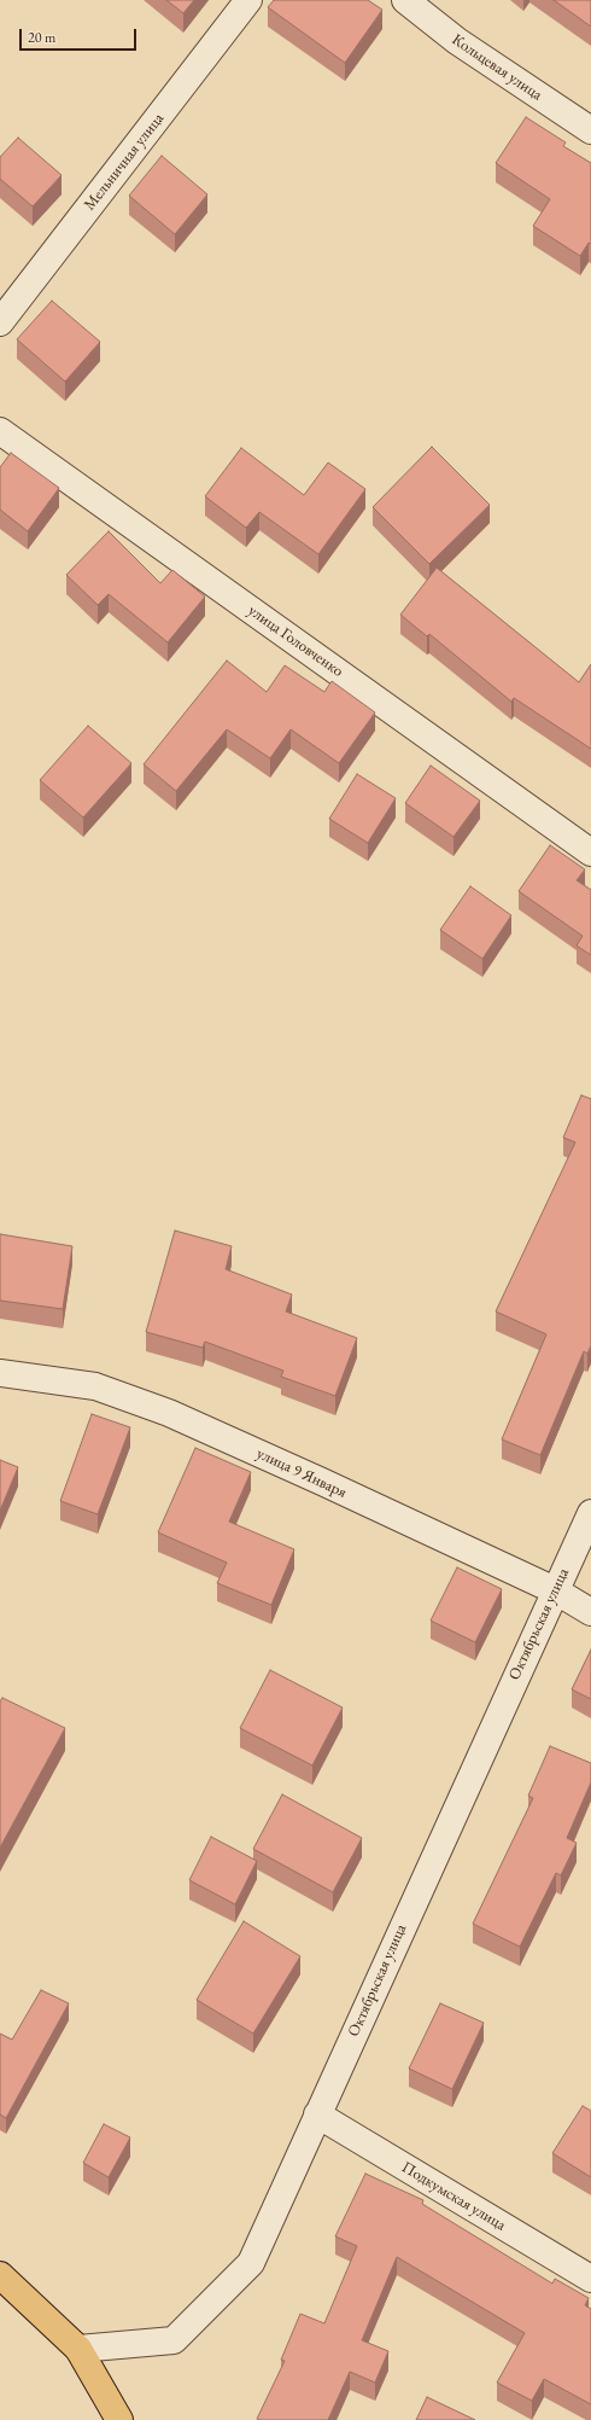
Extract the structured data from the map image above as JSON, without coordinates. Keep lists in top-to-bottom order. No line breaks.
{"streets":{"street":["Кольцевая улица","Мельничная улица","улица Головченко","улица 9 Января","Октябрьская улица","Подкумская улица"]},"crossings":[["улица 9 Января","Октябрьская улица"],["Октябрьская улица","Подкумская улица"]],"scale_bar":"20 m"}
